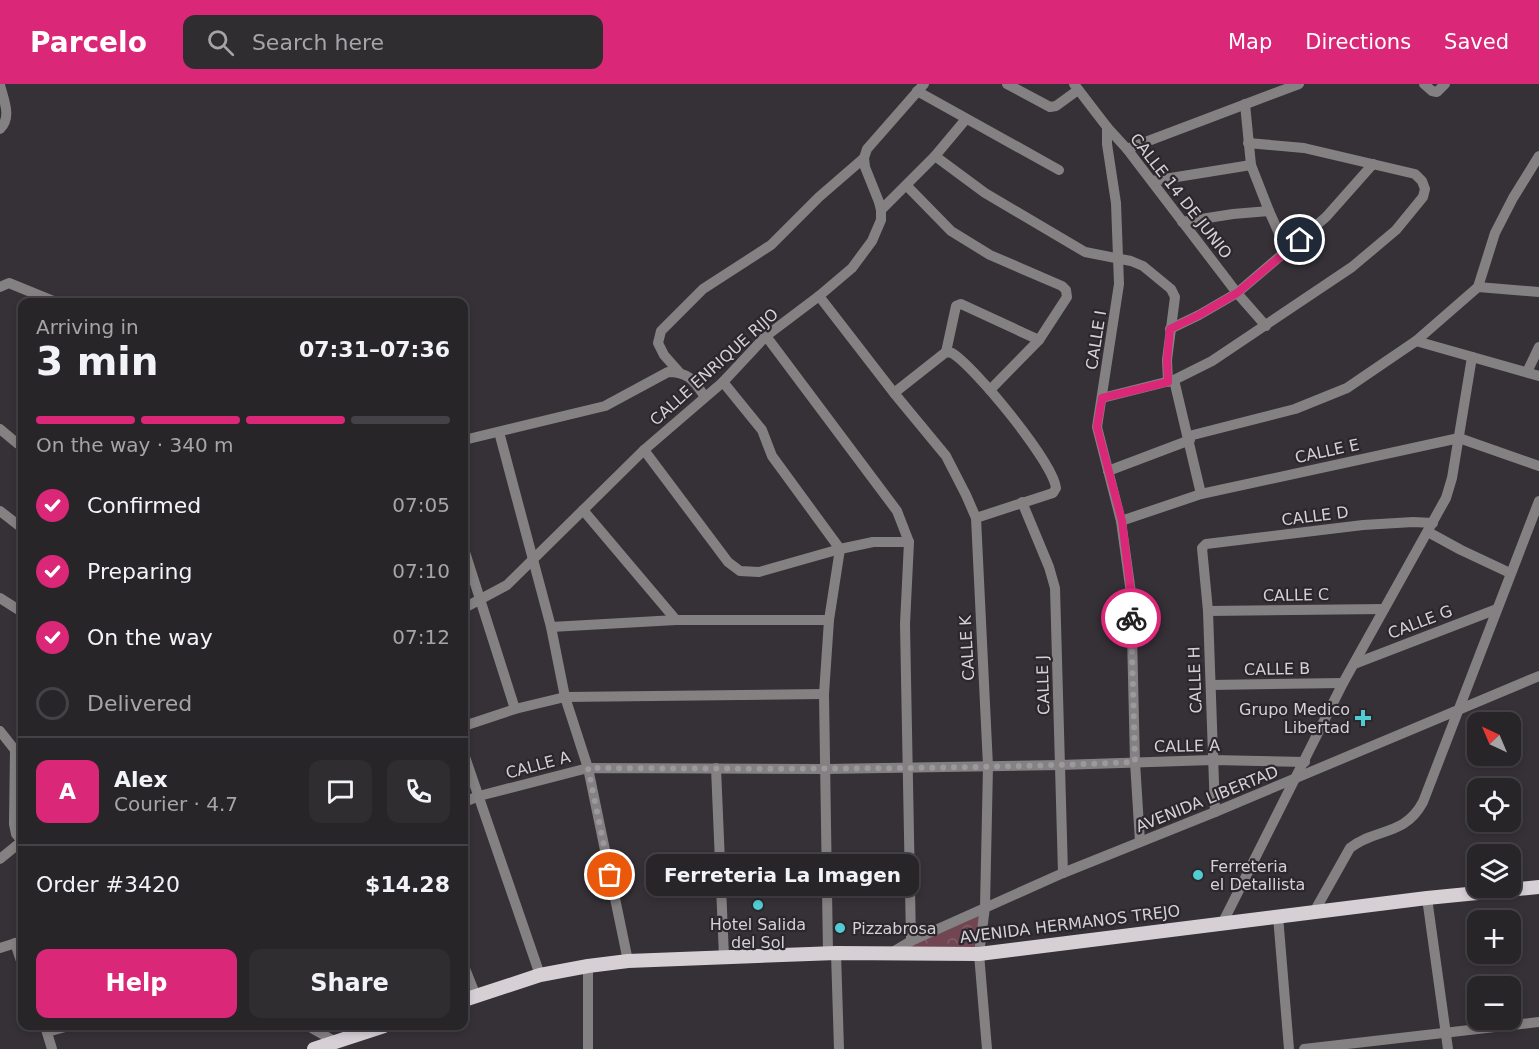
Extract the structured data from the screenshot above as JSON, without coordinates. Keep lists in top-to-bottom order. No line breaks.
{"streets":{"main road":["AVENIDA HERMANOS TREJO"],"street":["CALLE 14 DE JUNIO","CALLE I","CALLE ENRIQUE RIJO","CALLE E","CALLE D","CALLE C","CALLE G","CALLE K","CALLE B","CALLE H","CALLE J","CALLE A","AVENIDA LIBERTAD"]},"crossings":[["CALLE 14 DE JUNIO","CALLE I"],["CALLE I","CALLE E"],["CALLE I","CALLE A"],["CALLE I","AVENIDA LIBERTAD"],["CALLE ENRIQUE RIJO","CALLE K"],["CALLE D","CALLE H"],["CALLE C","CALLE H"],["CALLE K","CALLE A"],["CALLE K","AVENIDA LIBERTAD"],["CALLE K","AVENIDA HERMANOS TREJO"],["CALLE B","CALLE H"],["CALLE H","CALLE A"],["CALLE H","AVENIDA LIBERTAD"],["CALLE J","CALLE A"],["CALLE J","AVENIDA LIBERTAD"],["AVENIDA LIBERTAD","AVENIDA HERMANOS TREJO"]],"places":{"health":["Grupo Medico Libertad"],"other":["Ferreteria La Imagen","Ferreteria el Detallista","Hotel Salida del Sol","Pizzabrosa"]},"north":"top left","page":{"header":"Parcelo","search":"Search here","nav":["Map","Directions","Saved"],"heading":["3 min","Arriving in","07:31–07:36"],"panel":["Alex","Courier · 4.7","Order #3420","$14.28"],"bar":"On the way · 340 m","list":[["Confirmed","07:05"],["Preparing","07:10"],["On the way","07:12"],"Delivered"],"map_buttons":["+","−"],"round":"A","bubble":"Ferreteria La Imagen","buttons":["Help","Share"]}}
